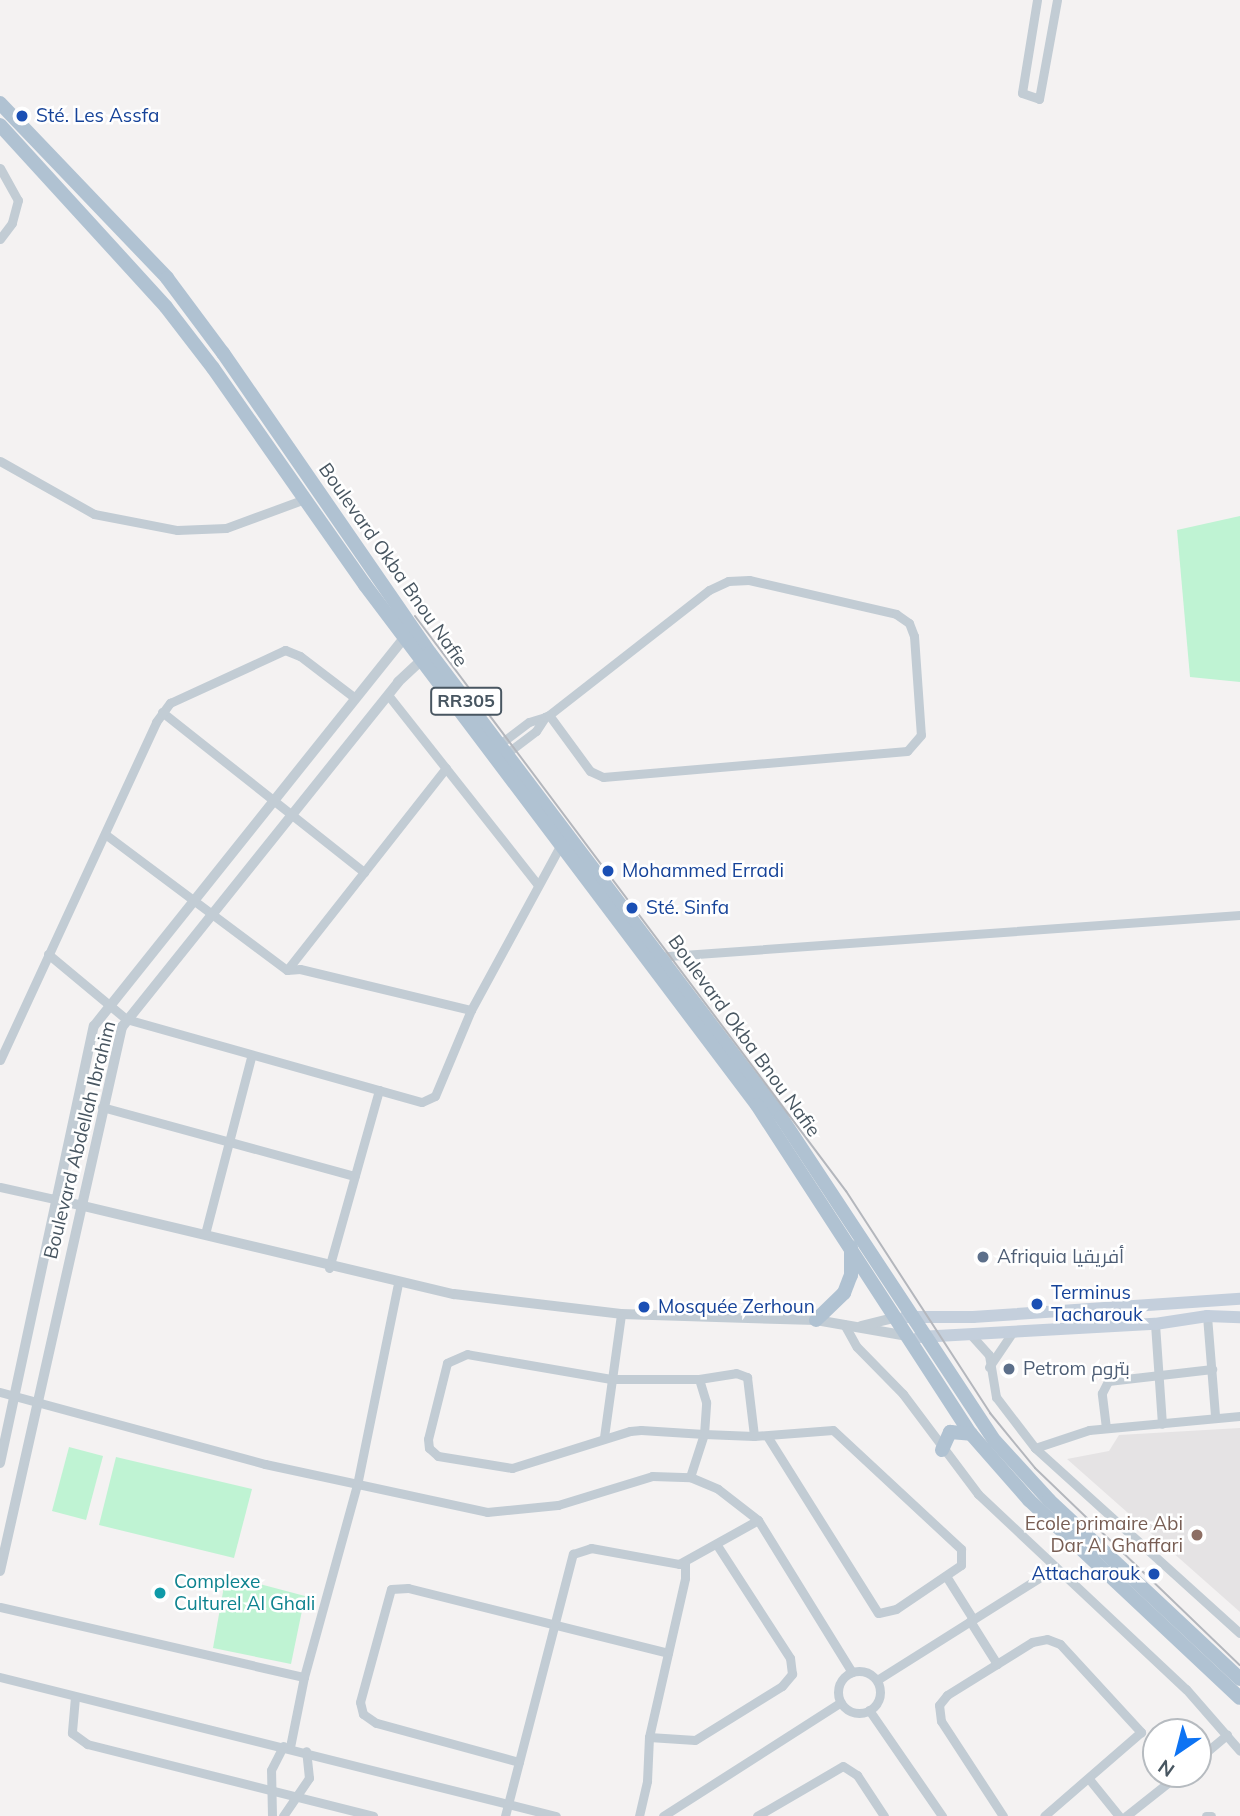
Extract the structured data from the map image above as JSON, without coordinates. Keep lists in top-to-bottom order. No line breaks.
{"streets":{"main road":["Boulevard Okba Bnou Nafie","RR305"],"street":["Boulevard Abdellah Ibrahim"]},"crossings":[["Boulevard Okba Bnou Nafie","Boulevard Abdellah Ibrahim"]],"places":["Sté. Les Assfa","Mohammed Erradi","Sté. Sinfa","Afriquia أفريقيا","Terminus Tacharouk","Mosquée Zerhoun","Petrom بتروم","Ecole primaire Abi Dar Al Ghaffari","Attacharouk","Complexe Culturel Al Ghali"],"north":"bottom left"}
